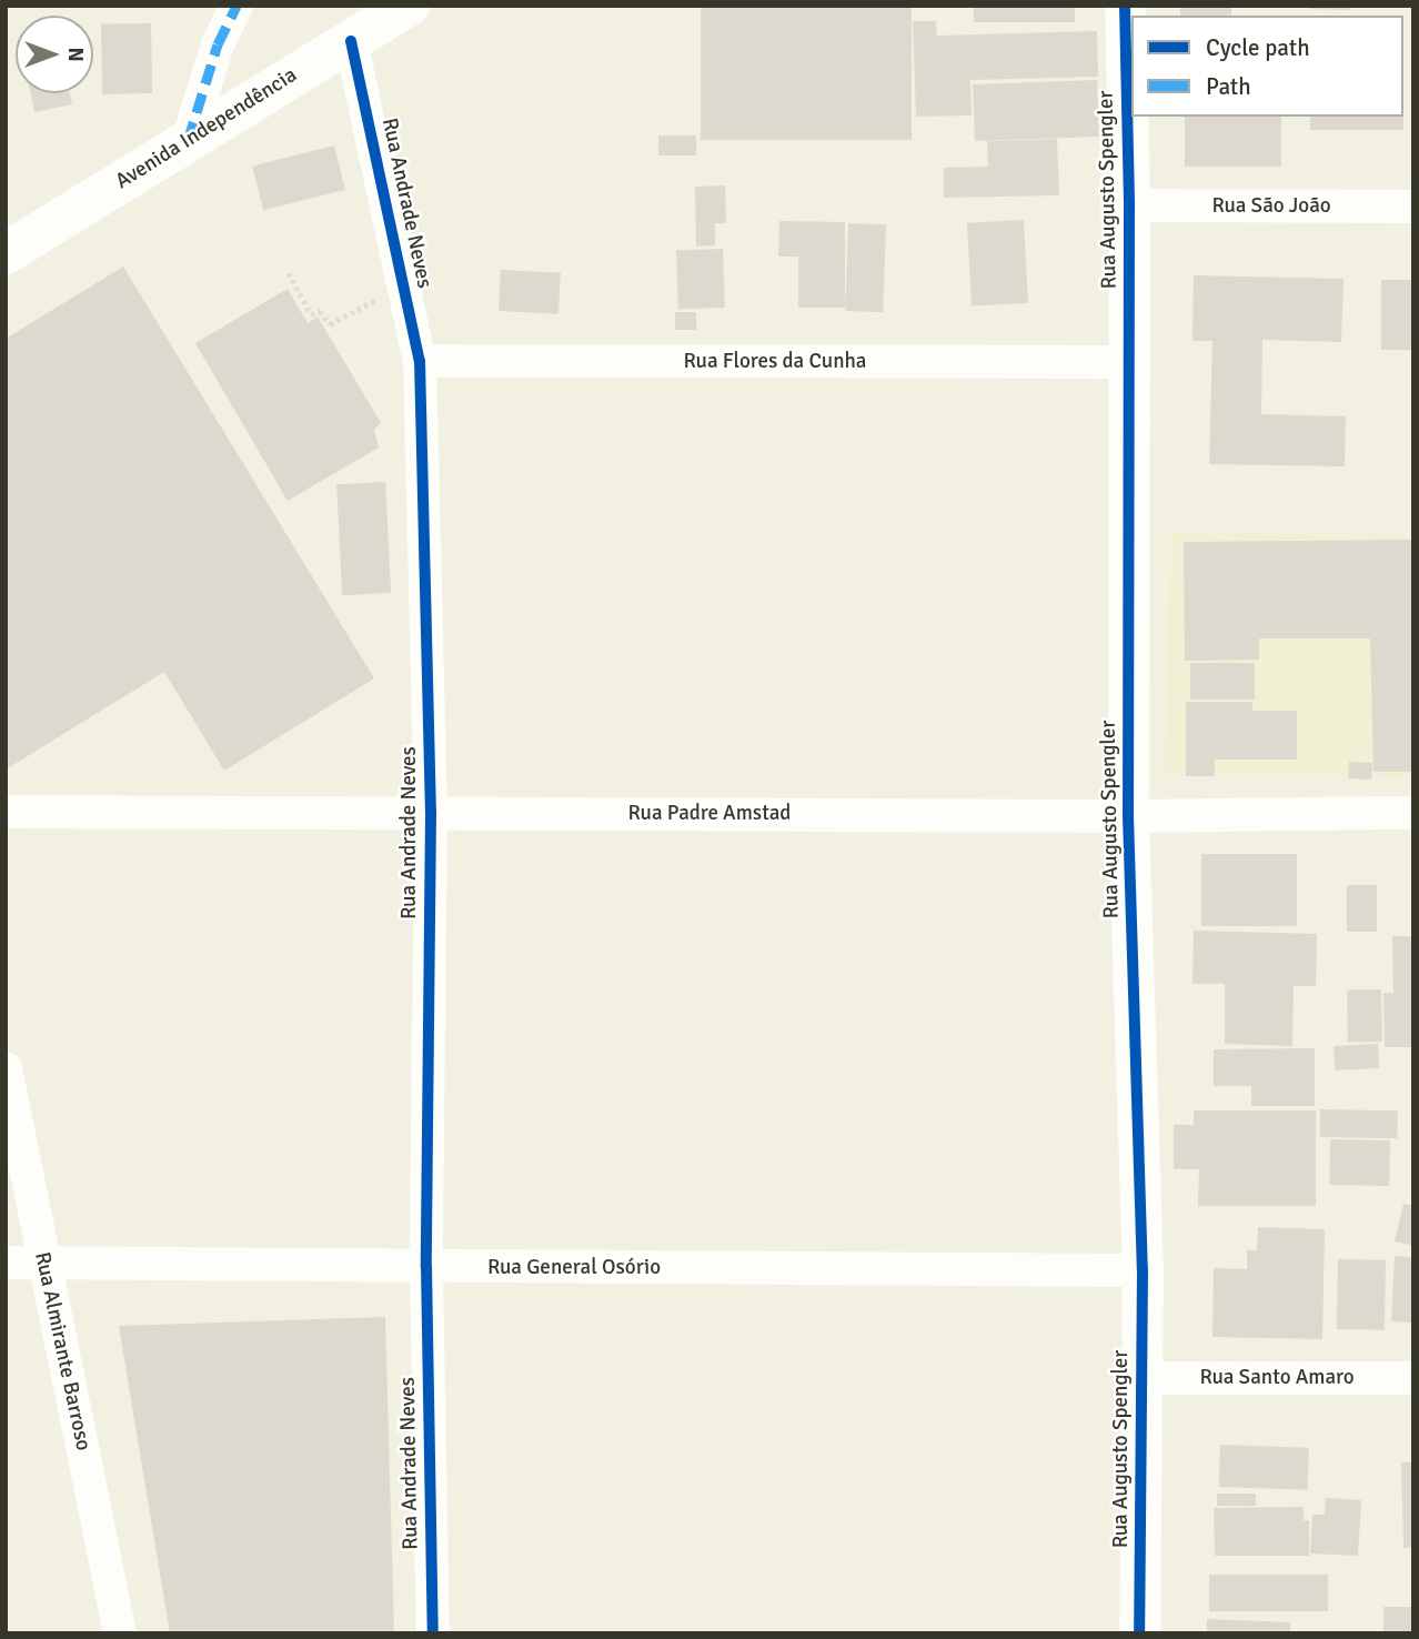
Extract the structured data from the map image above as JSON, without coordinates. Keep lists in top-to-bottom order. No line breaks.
{"streets":{"main road":["Avenida Independência"],"street":["Rua Augusto Spengler","Rua Andrade Neves","Rua São João","Rua Flores da Cunha","Rua Padre Amstad","Rua General Osório","Rua Almirante Barroso","Rua Santo Amaro"]},"crossings":[["Avenida Independência","Rua Andrade Neves"],["Rua Augusto Spengler","Rua São João"],["Rua Augusto Spengler","Rua Flores da Cunha"],["Rua Augusto Spengler","Rua Padre Amstad"],["Rua Augusto Spengler","Rua General Osório"],["Rua Augusto Spengler","Rua Santo Amaro"],["Rua Andrade Neves","Rua Flores da Cunha"],["Rua Andrade Neves","Rua Padre Amstad"],["Rua Andrade Neves","Rua General Osório"],["Rua General Osório","Rua Almirante Barroso"]],"legend":["Cycle path","Path"],"north":"right"}
